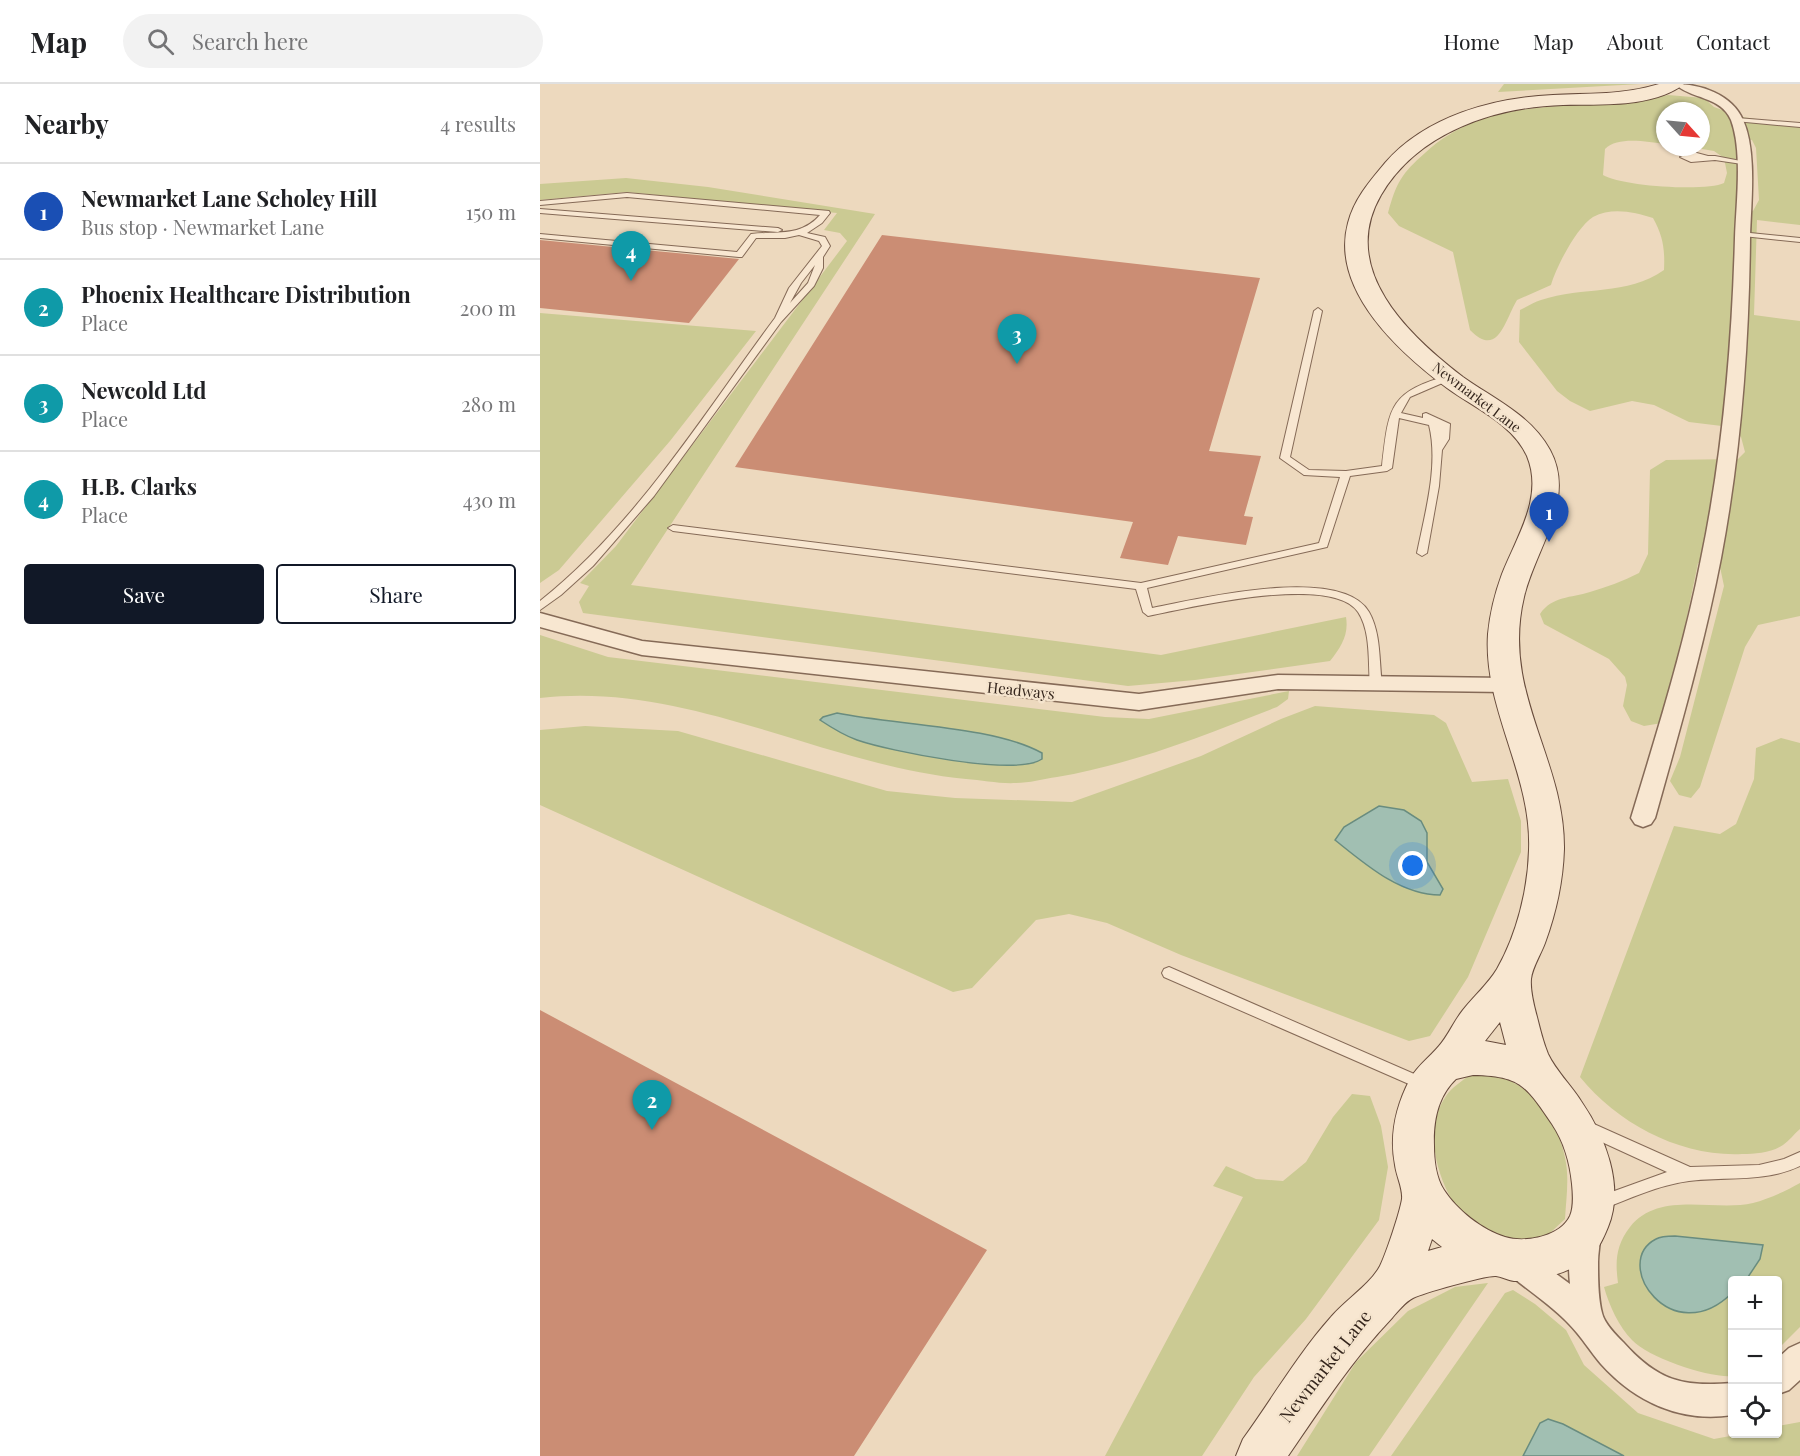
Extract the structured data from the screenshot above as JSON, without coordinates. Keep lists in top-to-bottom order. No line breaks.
{"streets":{"main road":["Newmarket Lane"],"street":["Headways"]},"crossings":[["Newmarket Lane","Headways"]],"north":"bottom right","page":{"header":"Map","search":"Search here","nav":["Home","Map","About","Contact"],"heading":["Nearby","4 results"],"list":[{"mark":"1","name":"Newmarket Lane Scholey Hill","note":"Bus stop · Newmarket Lane","value":"150 m"},{"mark":"2","name":"Phoenix Healthcare Distribution","note":"Place","value":"200 m"},{"mark":"3","name":"Newcold Ltd","note":"Place","value":"280 m"},{"mark":"4","name":"H.B. Clarks","note":"Place","value":"430 m"}],"pins":["4","3","1","2"],"buttons":["Save","Share"],"map_buttons":["+","−"]}}
